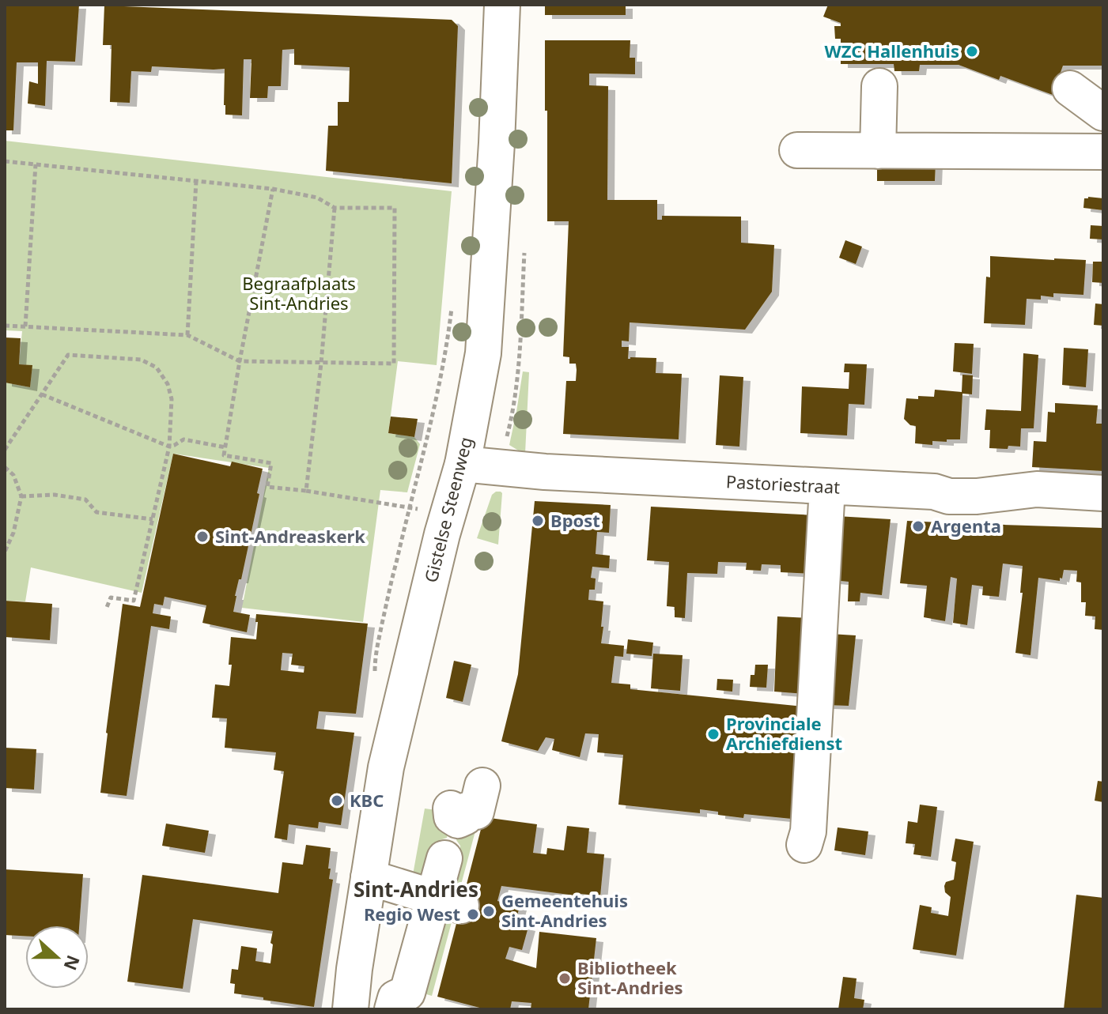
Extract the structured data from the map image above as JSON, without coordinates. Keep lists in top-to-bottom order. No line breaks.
{"streets":{"main road":["Pastoriestraat","Gistelse Steenweg"]},"crossings":[["Pastoriestraat","Gistelse Steenweg"]],"districts":["Sint-Andries"],"parks":["Begraafplaats Sint-Andries"],"places":["WZC Hallenhuis","Bpost","Argenta","Sint-Andreaskerk","Provinciale Archiefdienst","KBC","Gemeentehuis Sint-Andries","Regio West","Bibliotheek Sint-Andries"],"north":"right"}
